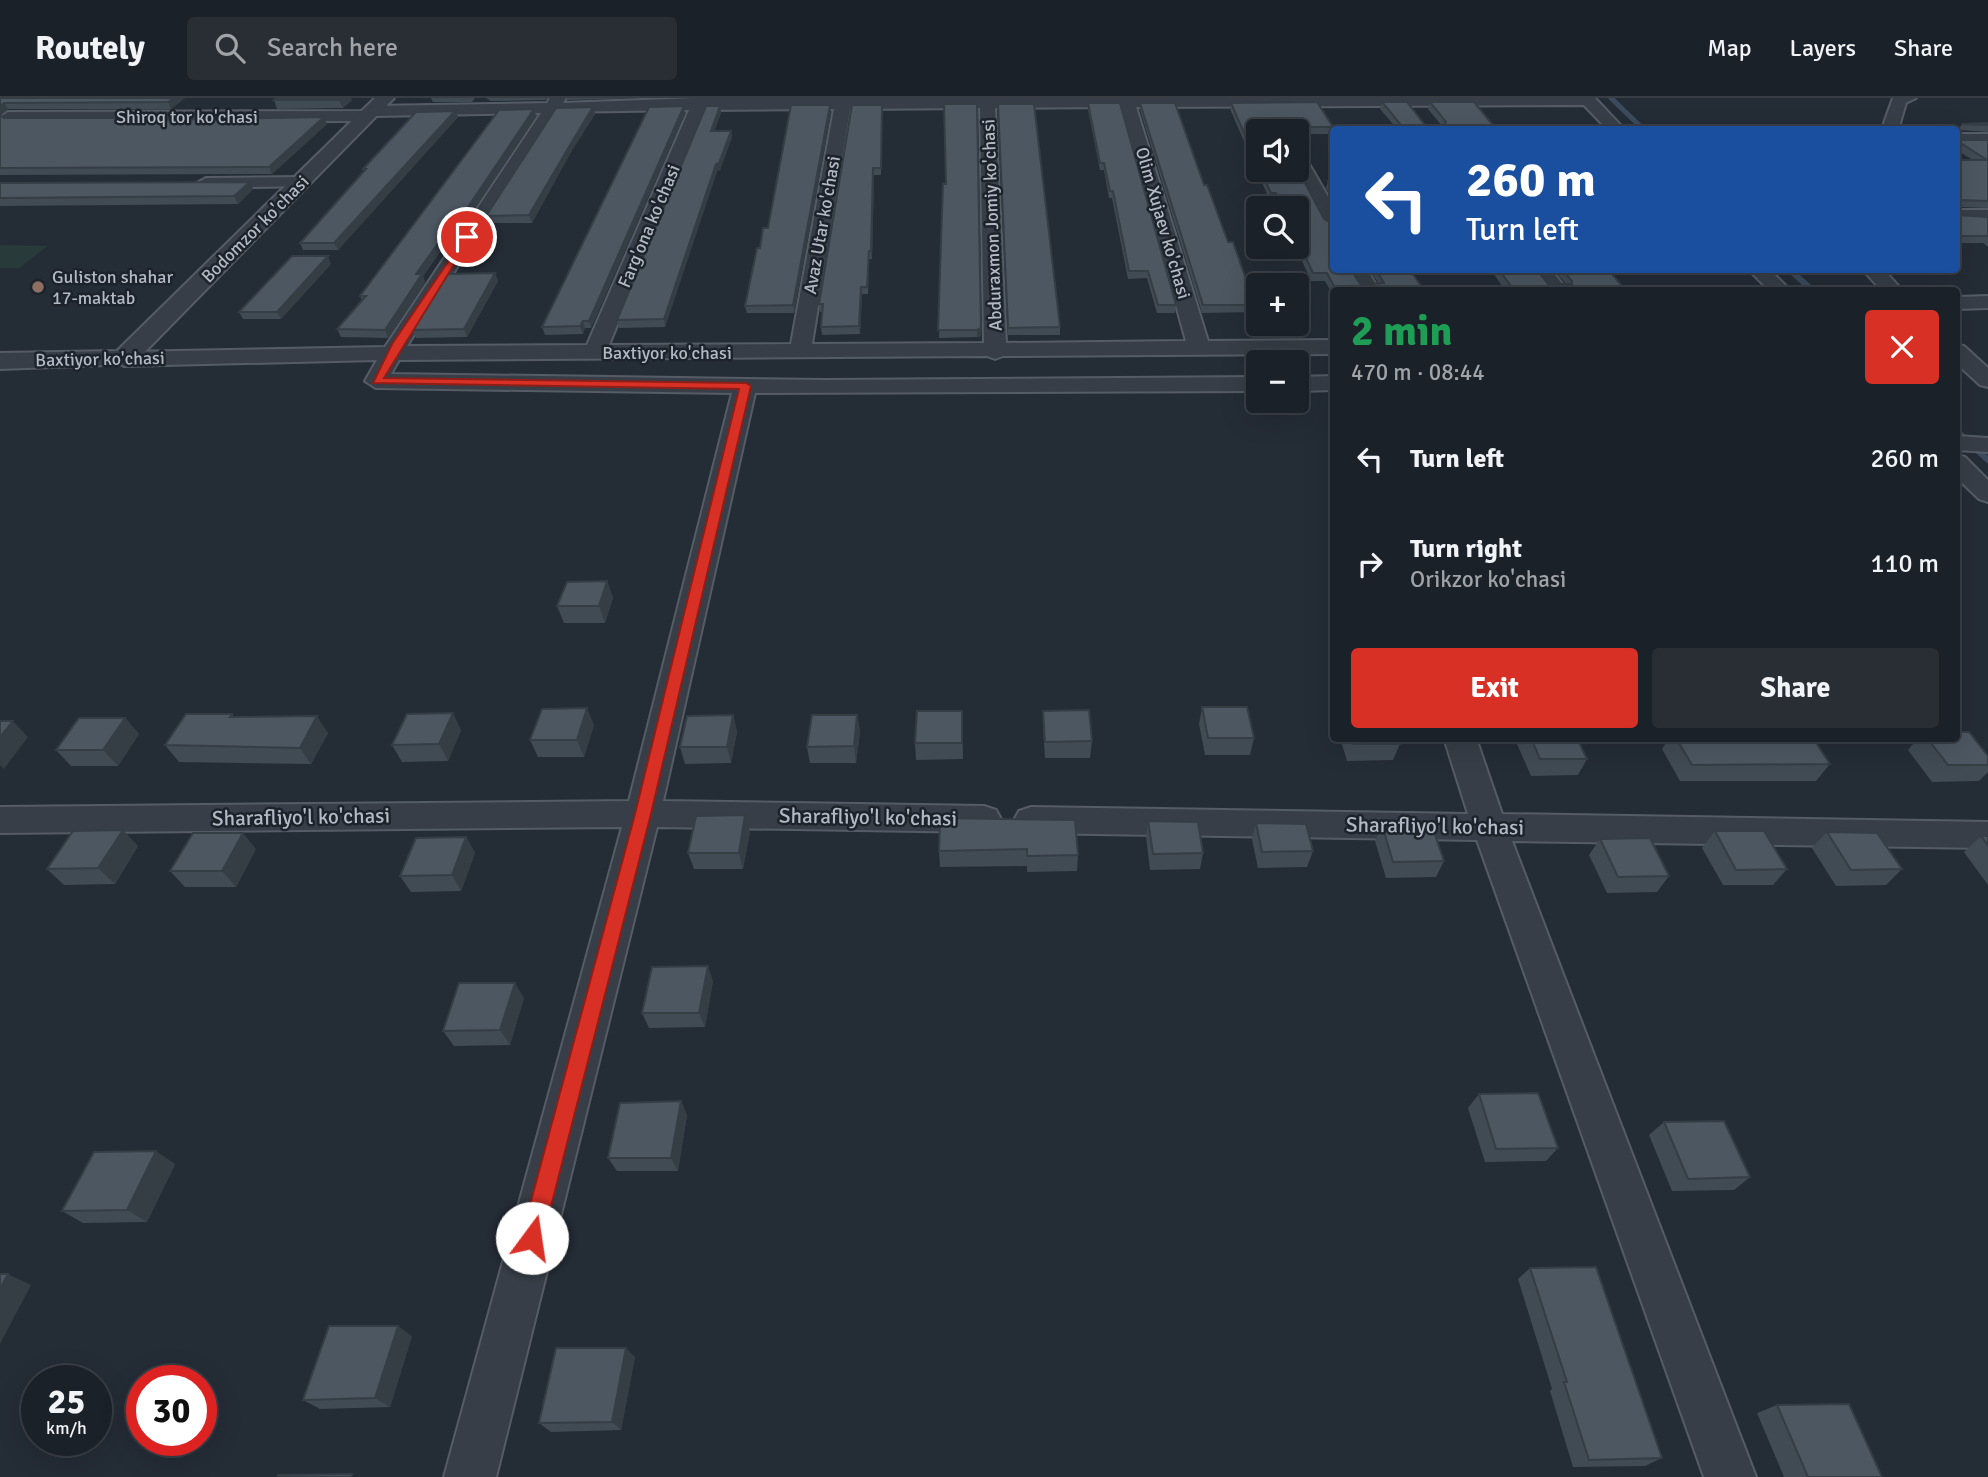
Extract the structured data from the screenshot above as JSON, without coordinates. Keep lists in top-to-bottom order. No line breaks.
{"streets":{"street":["Shiroq tor ko'chasi","Olim Xujaev ko'chasi","Avaz Utar ko'chasi","Abduraxmon Jomiy ko'chasi","Farg'ona ko'chasi","Bodomzor ko'chasi","Baxtiyor ko'chasi","Sharafliyo'l ko'chasi"]},"crossings":[["Shiroq tor ko'chasi","Olim Xujaev ko'chasi"],["Shiroq tor ko'chasi","Avaz Utar ko'chasi"],["Shiroq tor ko'chasi","Abduraxmon Jomiy ko'chasi"],["Shiroq tor ko'chasi","Farg'ona ko'chasi"],["Shiroq tor ko'chasi","Bodomzor ko'chasi"],["Olim Xujaev ko'chasi","Baxtiyor ko'chasi"],["Avaz Utar ko'chasi","Baxtiyor ko'chasi"],["Abduraxmon Jomiy ko'chasi","Baxtiyor ko'chasi"],["Farg'ona ko'chasi","Baxtiyor ko'chasi"],["Bodomzor ko'chasi","Baxtiyor ko'chasi"]],"places":["Guliston shahar 17-maktab"],"page":{"header":"Routely","search":"Search here","nav":["Map","Layers","Share"],"map_buttons":["+","−"],"turn":["260 m","Turn left"],"heading":["2 min","470 m · 08:44"],"list":[{"name":"Turn left","value":"260 m"},{"name":"Turn right","note":"Orikzor ko'chasi","value":"110 m"}],"buttons":["Exit","Share"],"speed":"25 km/h","limit":"30"}}
